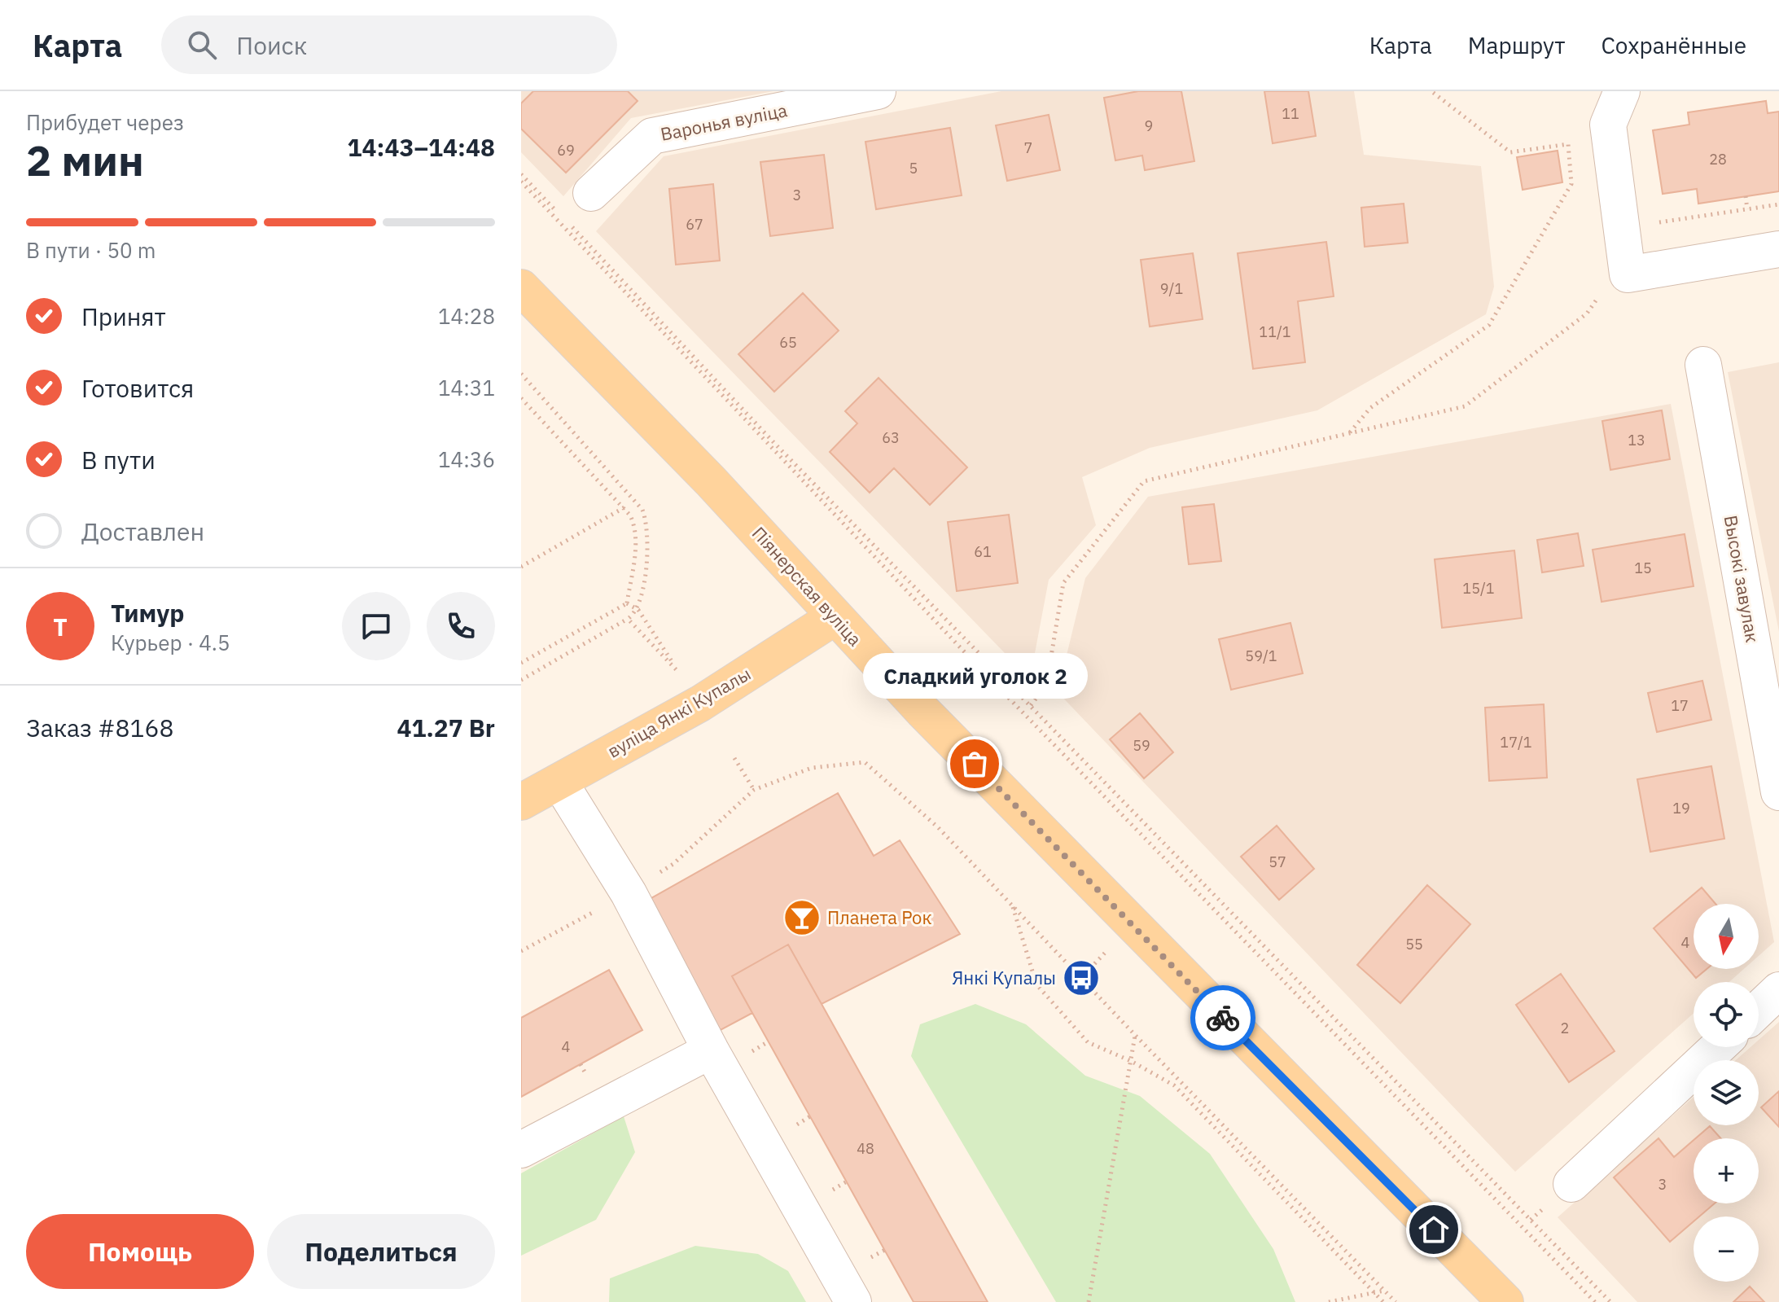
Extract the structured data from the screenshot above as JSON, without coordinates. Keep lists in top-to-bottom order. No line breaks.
{"streets":{"main road":["Піянерская вуліца","вуліца Янкі Купалы"],"street":["Варонья вуліца","Высокі завулак"]},"crossings":[["Піянерская вуліца","вуліца Янкі Купалы"]],"places":{"other":["Сладкий уголок 2"],"bar":["Планета Рок"],"bus stop":["Янкі Купалы"]},"house_numbers":["11","9","7","69","28","5","3","67","9/1","11/1","65","63","13","61","15","15/1","59/1","17","17/1","59","19","57","4","55","2","4","48","3"],"north":"bottom","page":{"header":"Карта","search":"Поиск","nav":["Карта","Маршрут","Сохранённые"],"heading":["2 мин","Прибудет через","14:43–14:48"],"panel":["Тимур","Курьер · 4.5","Заказ #8168","41.27 Br"],"bar":"В пути · 50 m","list":[["Принят","14:28"],["Готовится","14:31"],["В пути","14:36"],"Доставлен"],"round":"Т","bubble":"Сладкий уголок 2","map_buttons":["+","−"],"buttons":["Помощь","Поделиться"]}}
